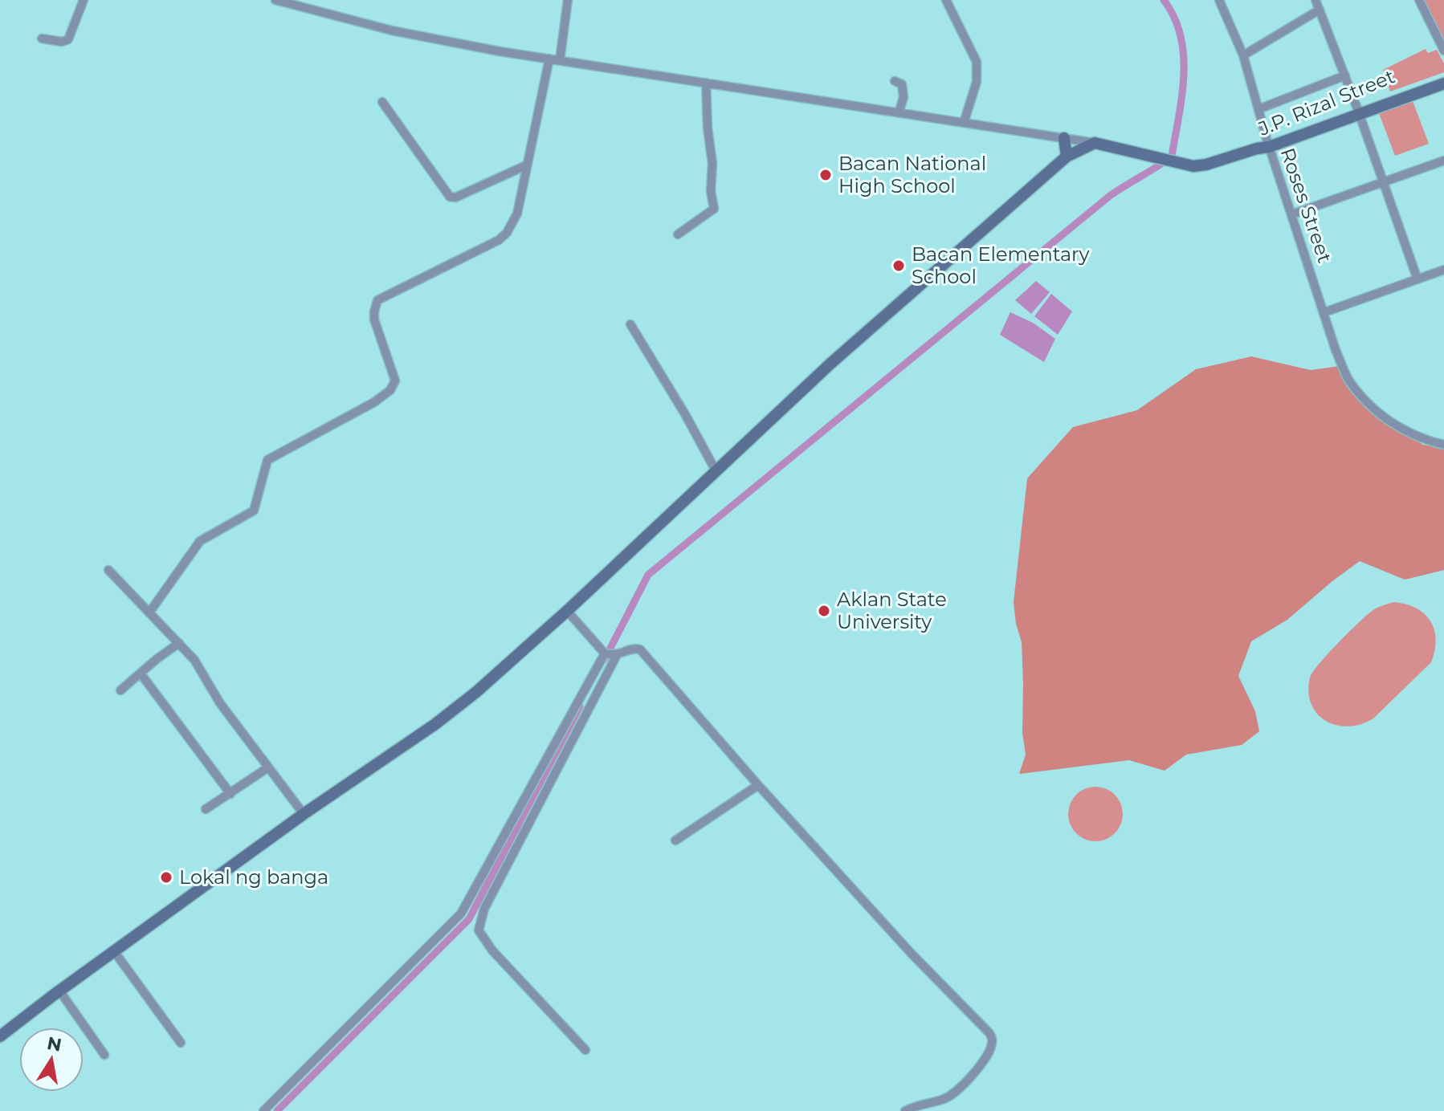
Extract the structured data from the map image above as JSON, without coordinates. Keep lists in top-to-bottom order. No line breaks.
{"streets":{"main road":["J.P. Rizal Street"],"street":["Roses Street"]},"crossings":[["J.P. Rizal Street","Roses Street"]],"places":["Bacan National High School","Bacan Elementary School","Aklan State University","Lokal ng banga"],"north":"top"}
